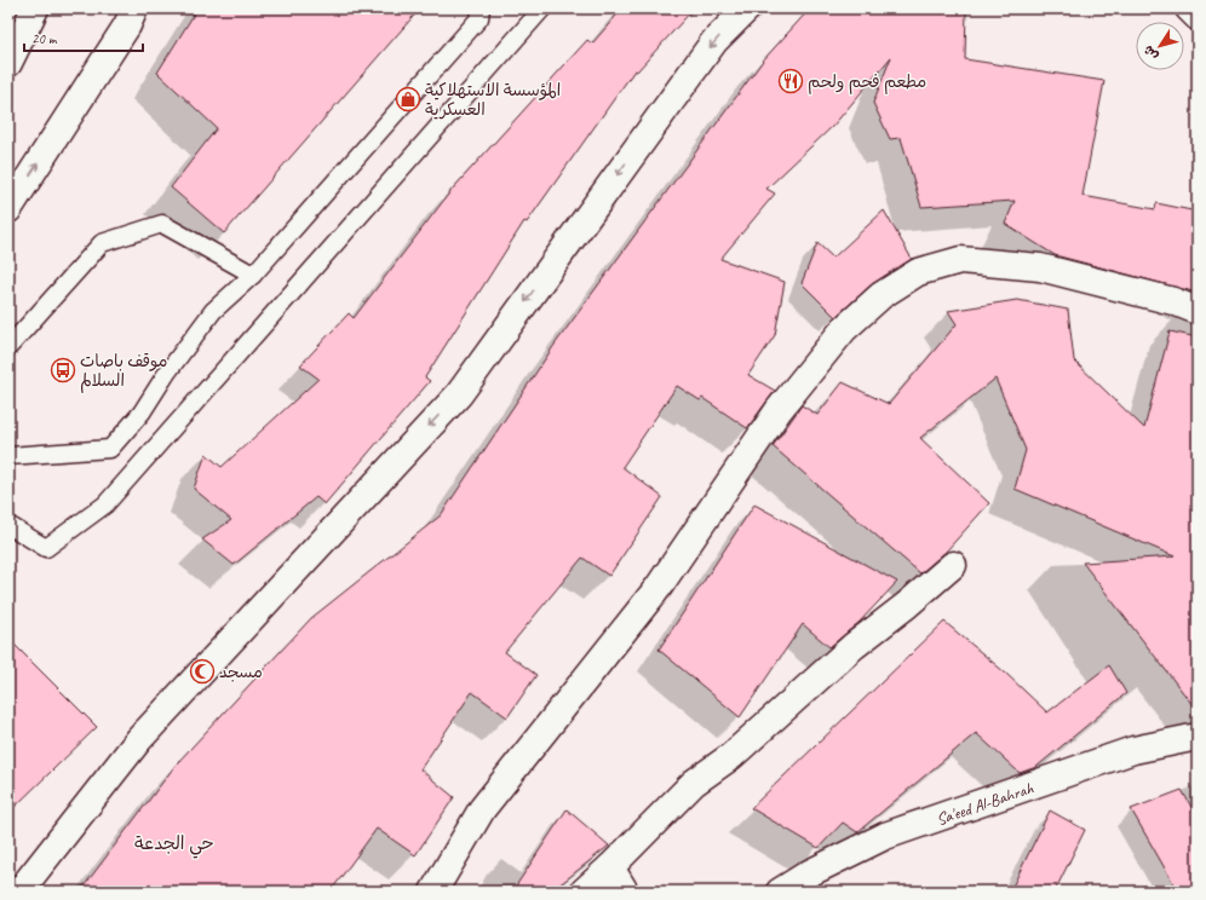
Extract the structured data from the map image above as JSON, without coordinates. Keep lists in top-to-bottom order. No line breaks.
{"streets":{"street":["Sa'eed Al-Bahrah"]},"districts":["حي الجدعة"],"places":{"restaurant":["مطعم فحم ولحم"],"shop":["المؤسسة الاستهلاكية العسكرية"],"bus stop":["موقف باصات السلالم"],"mosque":["مسجد"]},"scale_bar":"20 m","north":"bottom left"}
